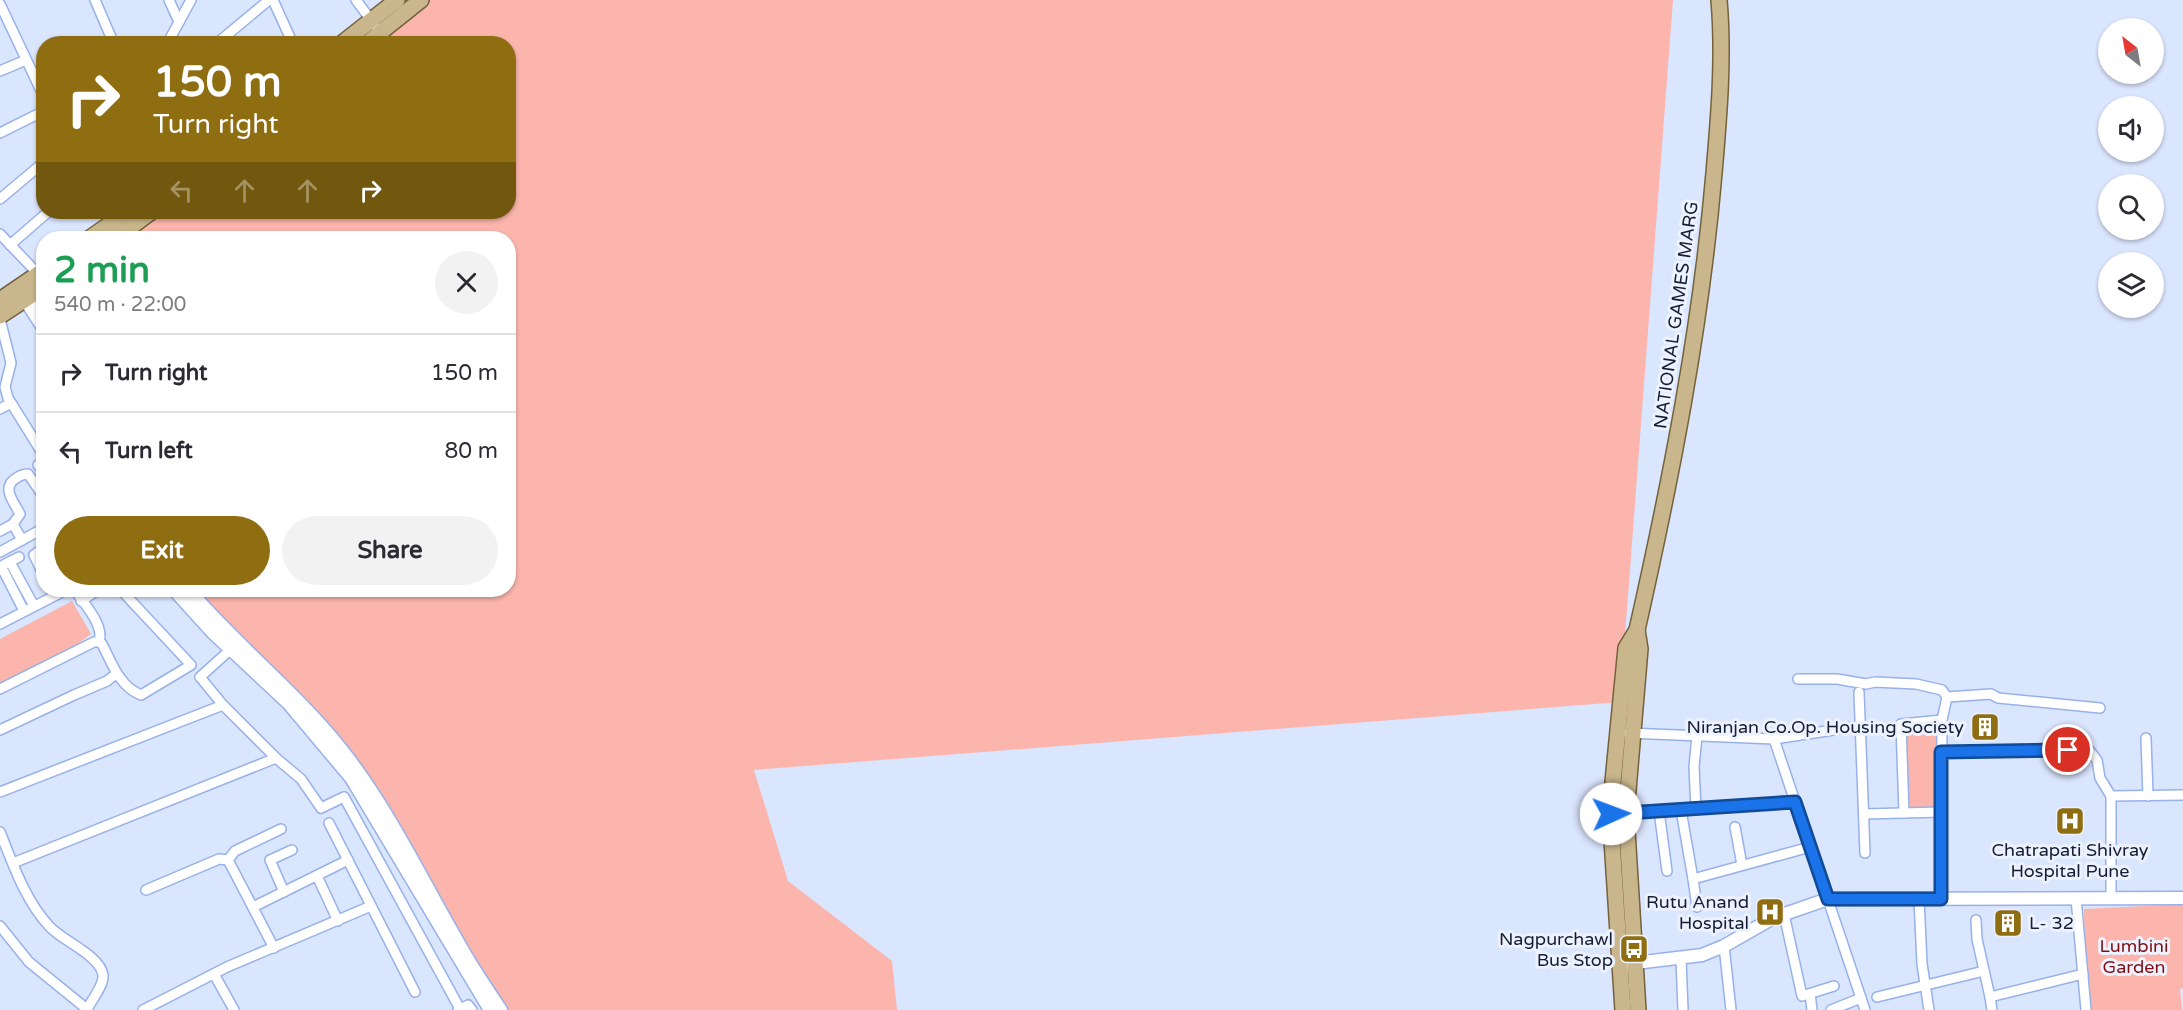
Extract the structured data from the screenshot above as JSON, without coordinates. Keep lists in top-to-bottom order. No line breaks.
{"streets":{"main road":["NATIONAL GAMES MARG"]},"parks":["Lumbini Garden"],"places":{"building":["Niranjan Co.Op. Housing Society","L- 32"],"hospital":["Chatrapati Shivray Hospital Pune","Rutu Anand Hospital"],"bus stop":["Nagpurchawl Bus Stop"]},"north":"top left","page":{"turn":["150 m","Turn right"],"heading":["2 min","540 m · 22:00"],"list":[{"name":"Turn right","value":"150 m"},{"name":"Turn left","value":"80 m"}],"buttons":["Exit","Share"]}}
